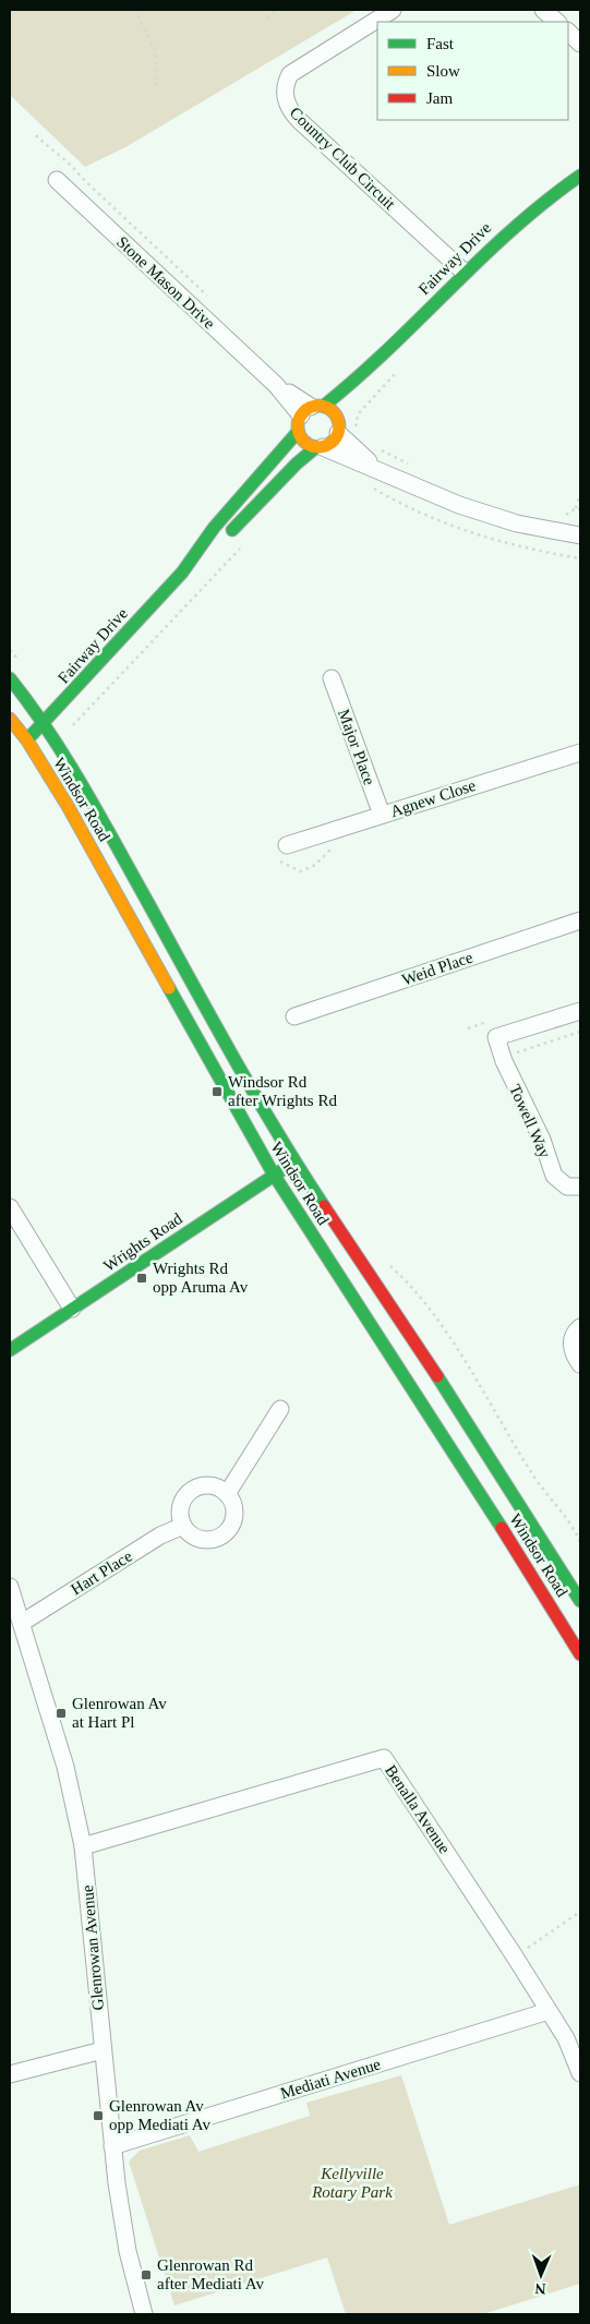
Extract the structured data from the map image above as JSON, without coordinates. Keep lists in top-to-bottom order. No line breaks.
{"streets":{"main road":["Fairway Drive","Windsor Road","Wrights Road"],"street":["Country Club Circuit","Stone Mason Drive","Major Place","Agnew Close","Weid Place","Towell Way","Hart Place","Benalla Avenue","Glenrowan Avenue","Mediati Avenue"]},"crossings":[["Country Club Circuit","Fairway Drive"],["Fairway Drive","Stone Mason Drive"],["Fairway Drive","Windsor Road"],["Major Place","Agnew Close"],["Windsor Road","Wrights Road"],["Hart Place","Glenrowan Avenue"],["Benalla Avenue","Glenrowan Avenue"],["Benalla Avenue","Mediati Avenue"],["Glenrowan Avenue","Mediati Avenue"]],"parks":["Kellyville Rotary Park"],"places":{"transit":["Windsor Rd after Wrights Rd","Wrights Rd opp Aruma Av","Glenrowan Av at Hart Pl","Glenrowan Av opp Mediati Av","Glenrowan Rd after Mediati Av"]},"legend":["Fast","Slow","Jam"],"north":"bottom"}
